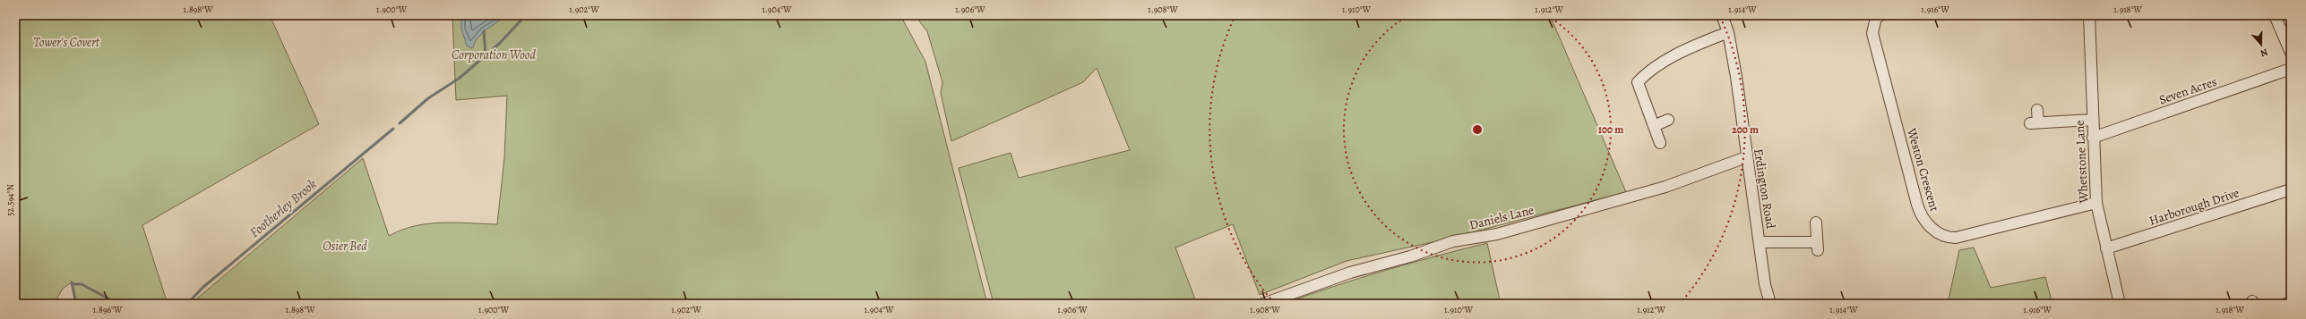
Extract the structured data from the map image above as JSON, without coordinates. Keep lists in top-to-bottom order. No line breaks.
{"streets":{"street":["Seven Acres","Whetstone Lane","Weston Crescent","Erdington Road","Harborough Drive","Daniels Lane"]},"crossings":[["Seven Acres","Whetstone Lane"],["Whetstone Lane","Weston Crescent"],["Whetstone Lane","Harborough Drive"],["Erdington Road","Daniels Lane"]],"water":["Footherley Brook"],"parks":["Tower's Covert","Corporation Wood","Osier Bed"],"north":"bottom","coordinates":["1.898°W","1.900°W","1.902°W","1.904°W","1.906°W","1.908°W","1.910°W","1.912°W","1.914°W","1.916°W","1.918°W","52.594°N","1.896°W"],"rings":["100 m","200 m"]}
